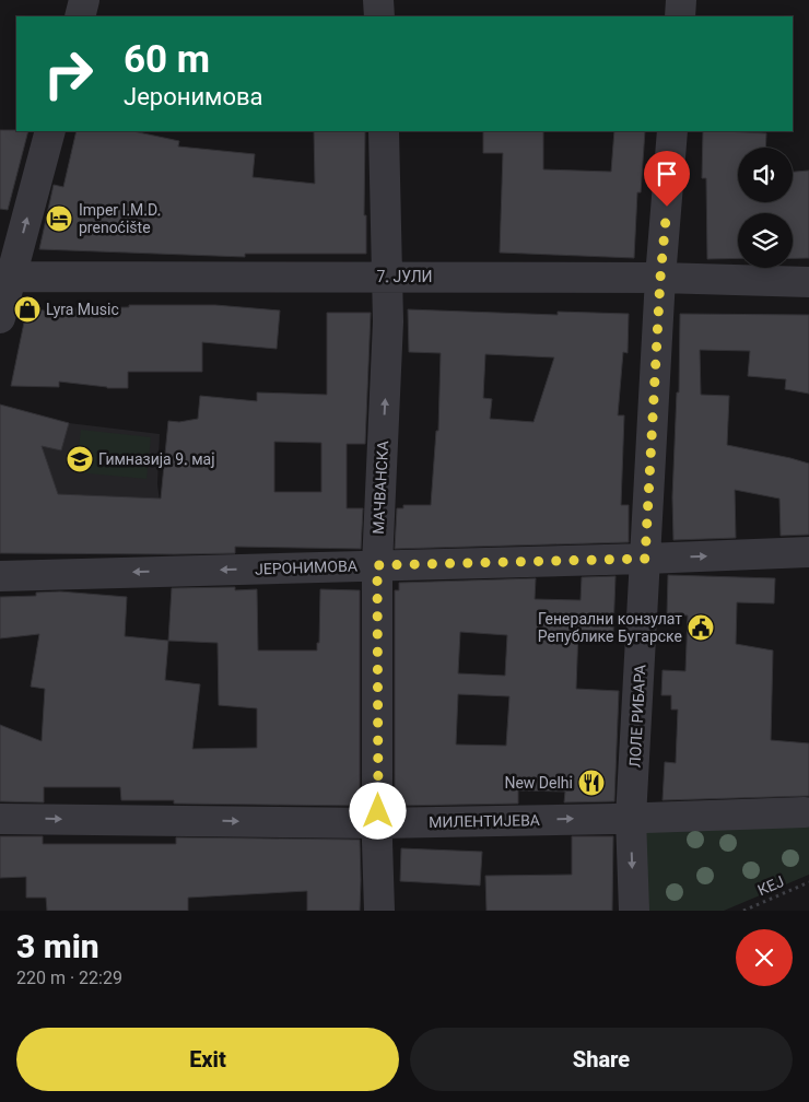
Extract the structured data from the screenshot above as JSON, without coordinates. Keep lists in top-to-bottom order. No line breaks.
{"streets":{"street":["7. ЈУЛИ","МАЧВАНСКА","ЈЕРОНИМОВА","ЛОЛЕ РИБАРА","МИЛЕНТИЈЕВА"],"path":["КЕЈ"]},"crossings":[["7. ЈУЛИ","МАЧВАНСКА"],["7. ЈУЛИ","ЛОЛЕ РИБАРА"],["МАЧВАНСКА","ЈЕРОНИМОВА"],["МАЧВАНСКА","МИЛЕНТИЈЕВА"],["ЈЕРОНИМОВА","ЛОЛЕ РИБАРА"],["ЛОЛЕ РИБАРА","МИЛЕНТИЈЕВА"]],"one_way":["МАЧВАНСКА","МИЛЕНТИЈЕВА"],"places":{"hotel":["Imper I.M.D. prenoćište"],"shop":["Lyra Music"],"school or university":["Гимназија 9. мај"],"public building":["Генерални конзулат Републике Бугарске"],"restaurant":["New Delhi"]},"page":{"turn":["60 m","Јеронимова"],"heading":["3 min","220 m · 22:29"],"buttons":["Exit","Share"]}}
